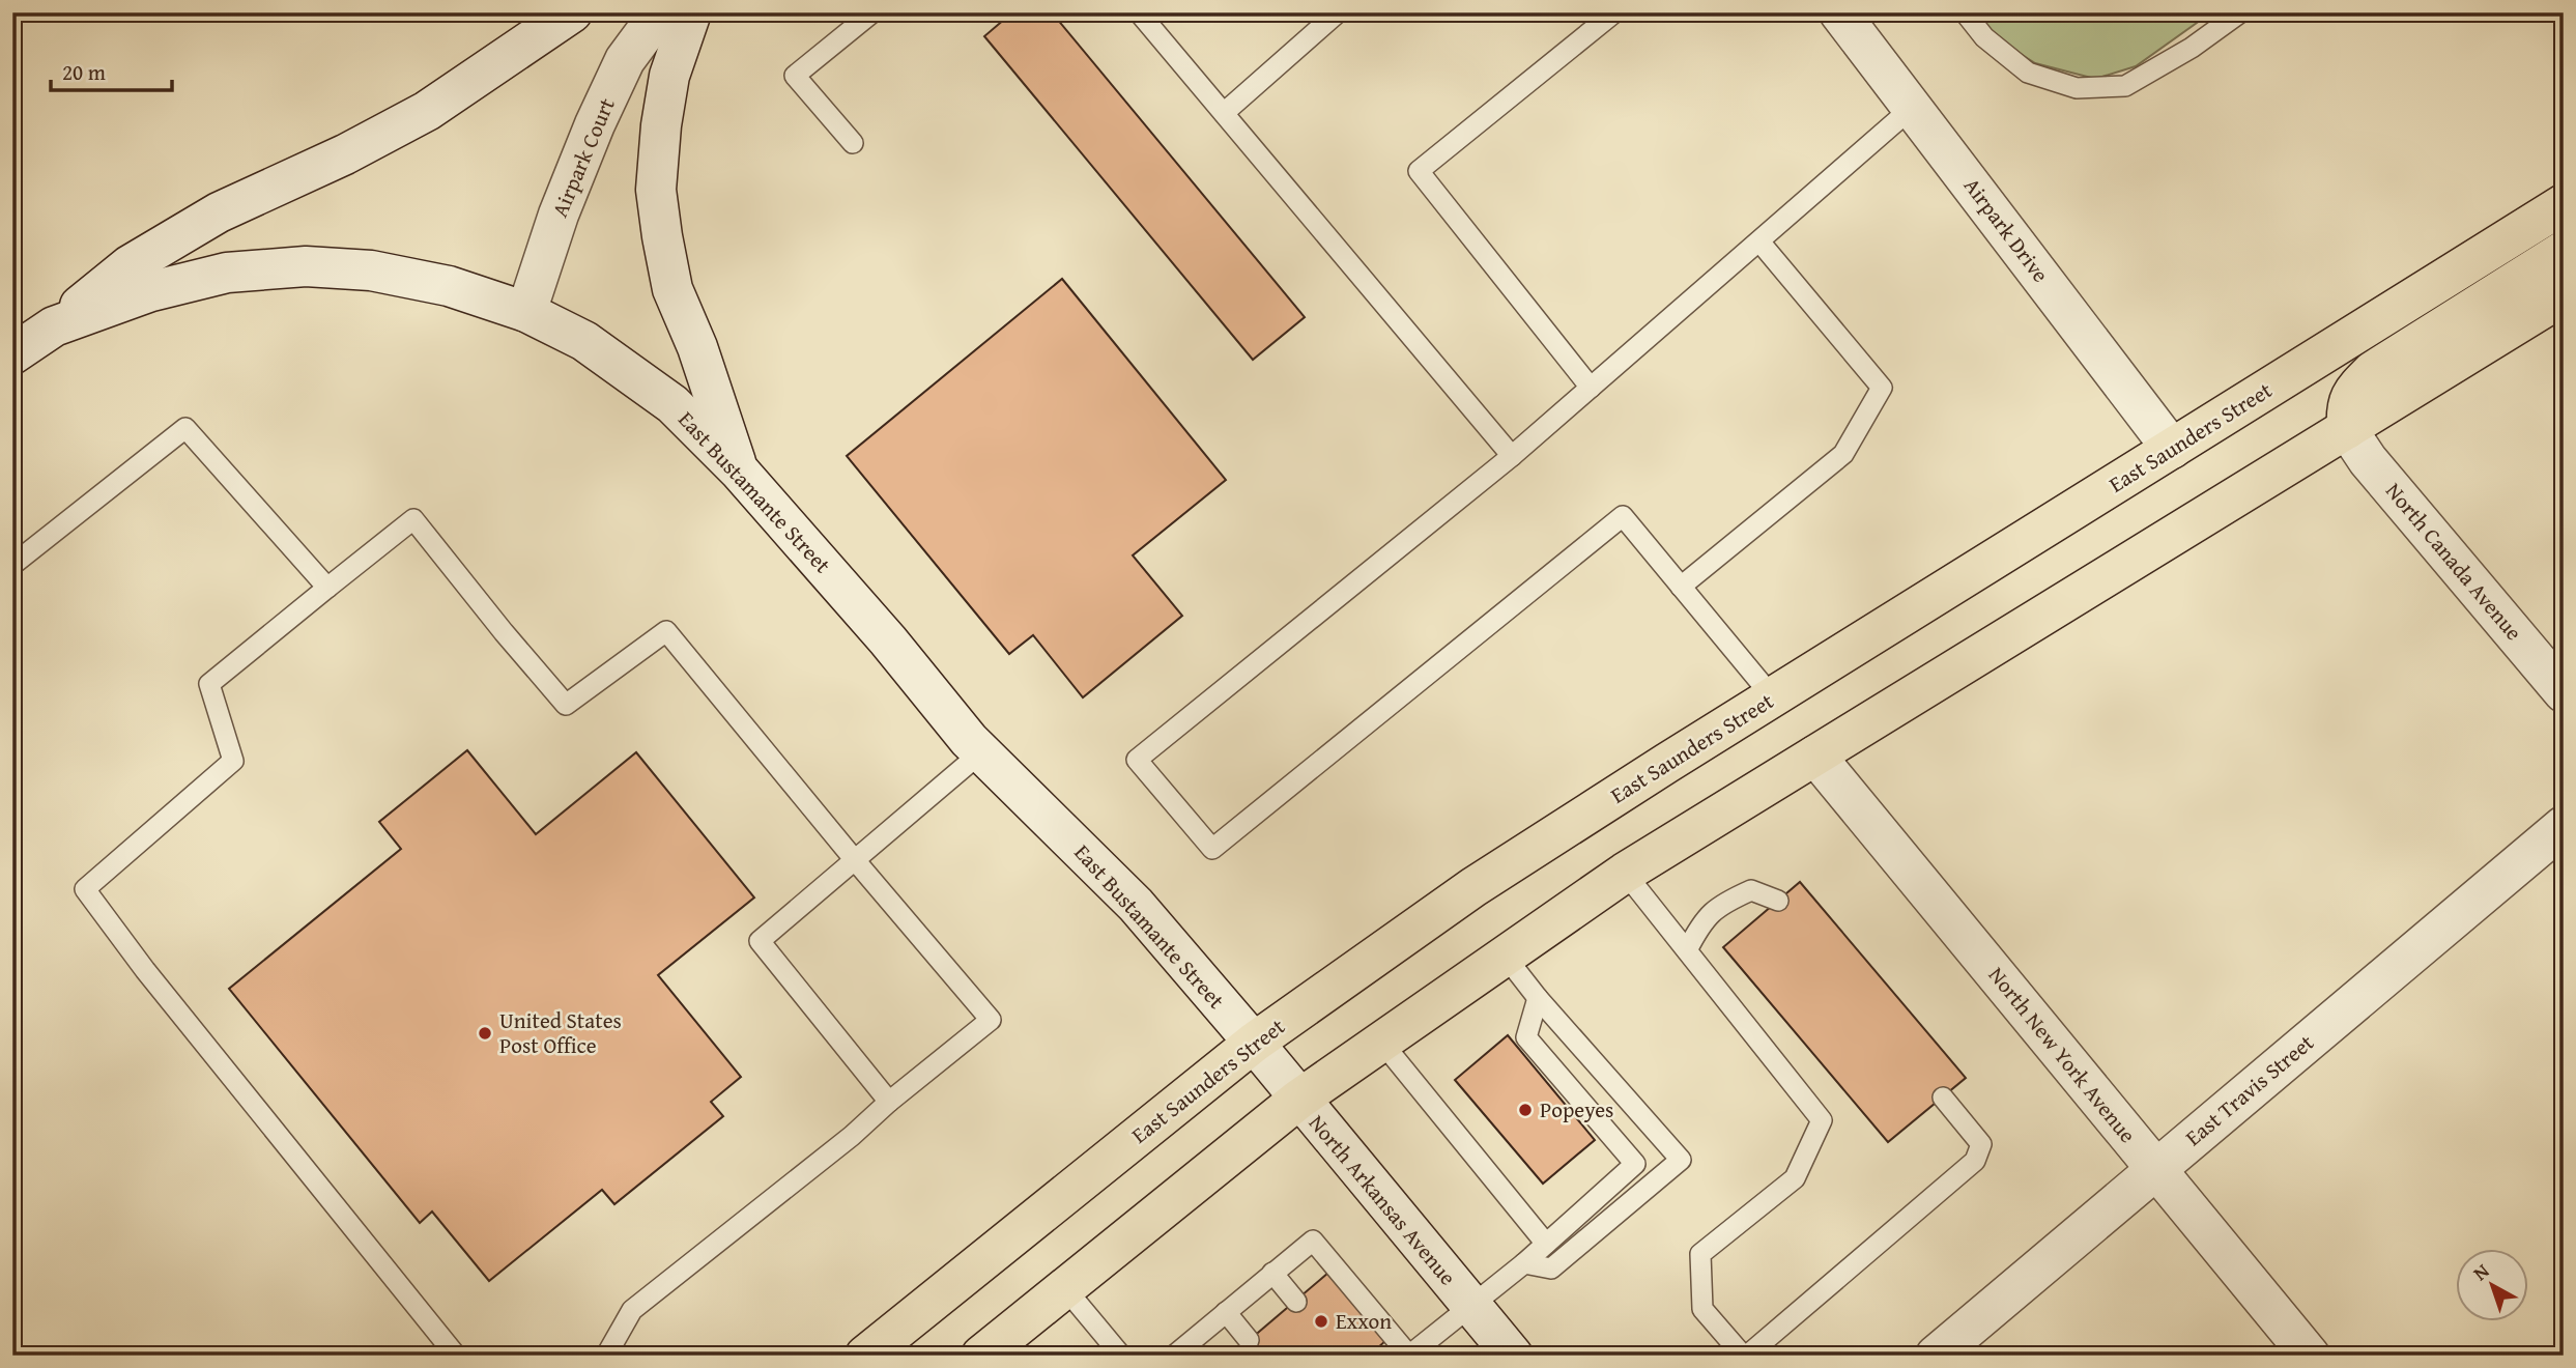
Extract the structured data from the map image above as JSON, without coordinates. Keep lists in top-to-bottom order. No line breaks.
{"streets":{"main road":["Airpark Court","Airpark Drive","East Saunders Street","East Bustamante Street","North Canada Avenue","North New York Avenue","East Travis Street","North Arkansas Avenue"]},"crossings":[["Airpark Court","East Bustamante Street"],["Airpark Drive","East Saunders Street"],["East Saunders Street","East Bustamante Street"],["East Saunders Street","North Arkansas Avenue"],["East Bustamante Street","North Arkansas Avenue"],["North New York Avenue","East Travis Street"]],"places":["United States Post Office","Popeyes","Exxon"],"scale_bar":"20 m","north":"top left"}
